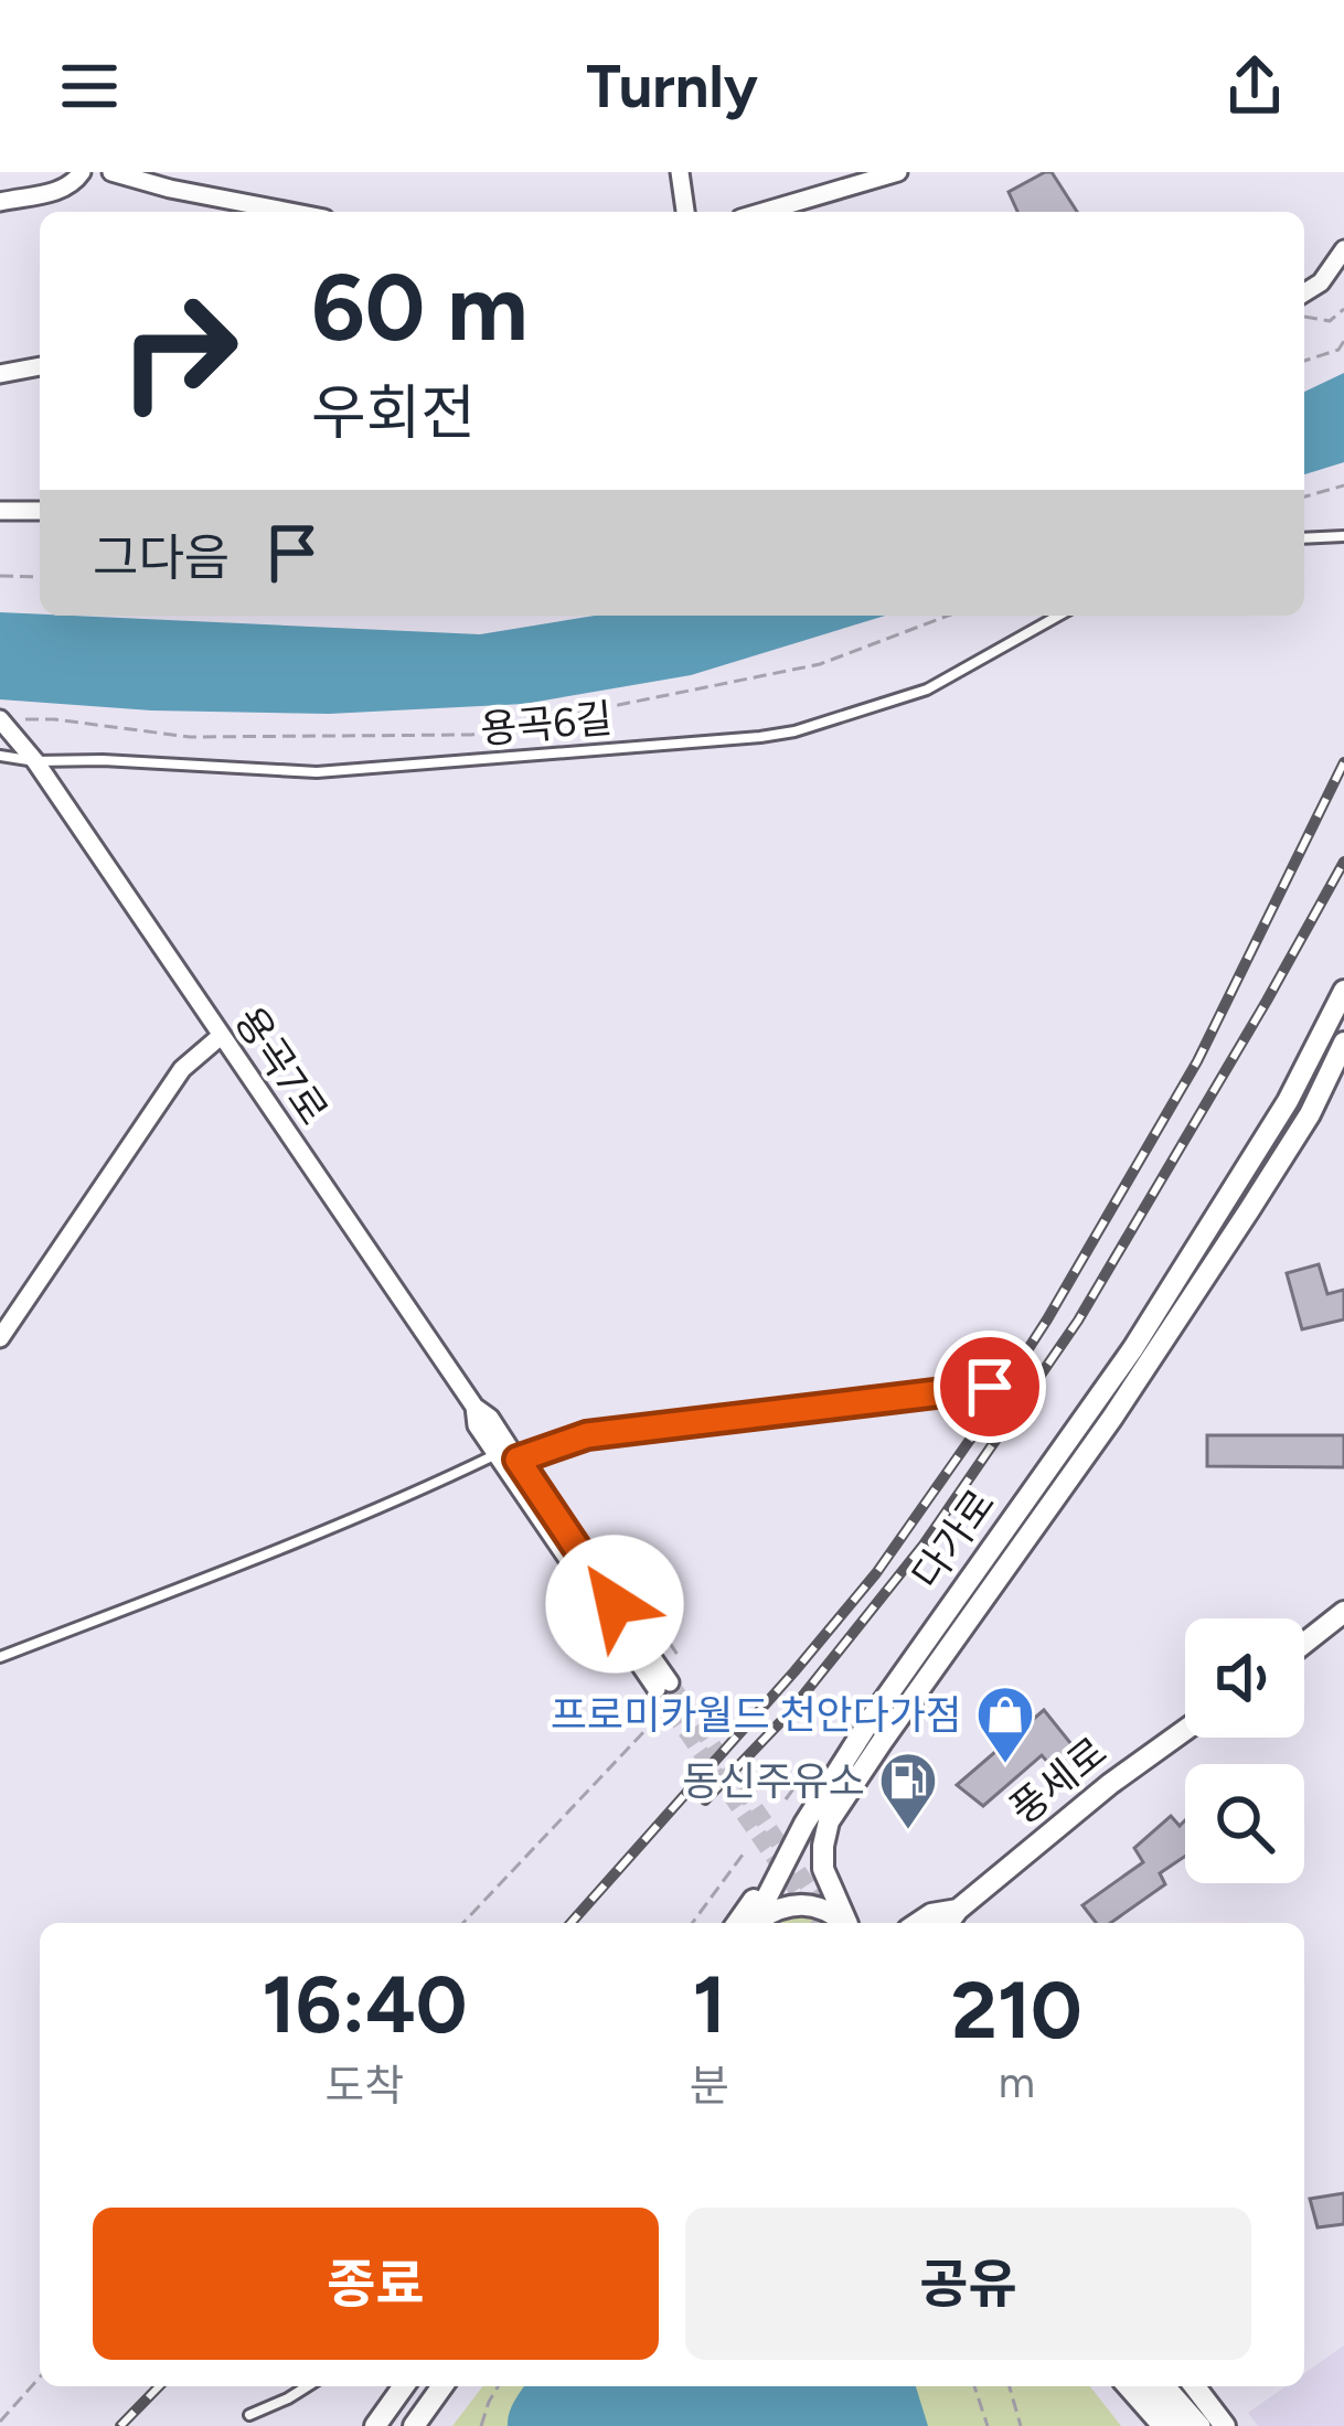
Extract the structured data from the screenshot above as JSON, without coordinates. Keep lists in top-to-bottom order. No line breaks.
{"streets":{"street":["용곡7로","다가로","풍세로"],"lane":["용곡6길"]},"crossings":[["용곡6길","용곡7로"]],"places":{"shop":["프로미카월드 천안다가점"],"fuel station":["동신주유소"]},"page":{"header":"Turnly","turn":["60 m","우회전"],"then":"그다음","eta":["16:40","도착","1","분","210","m"],"buttons":["종료","공유"]}}
